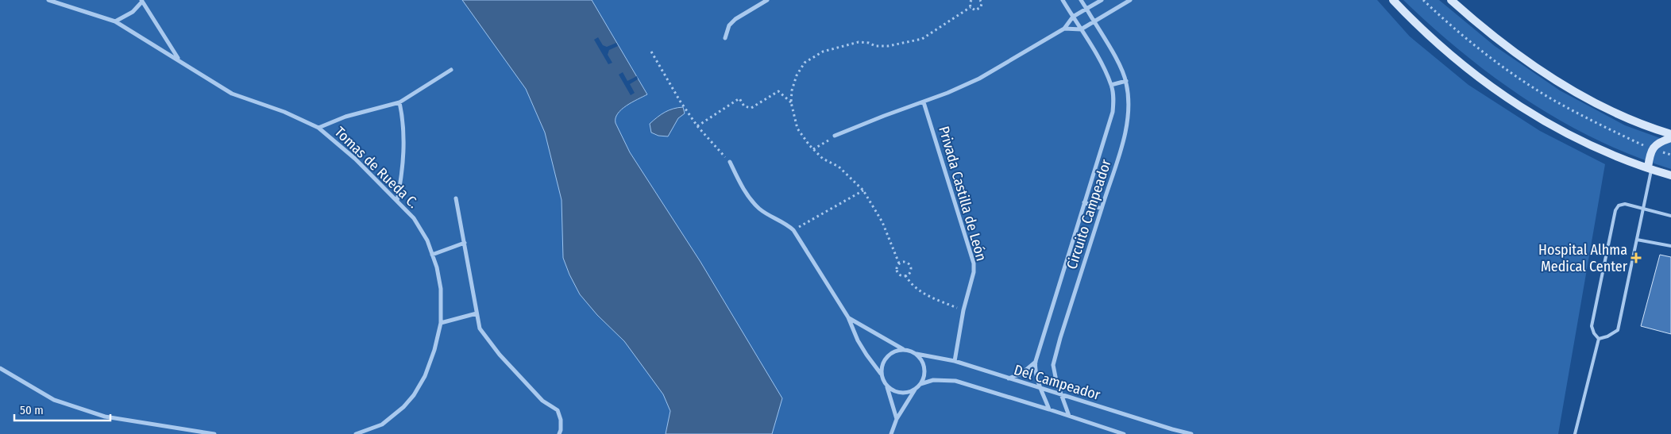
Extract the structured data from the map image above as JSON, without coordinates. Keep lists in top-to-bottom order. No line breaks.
{"streets":{"street":["Tomas de Rueda C.","Privada Castilla de León","Circuito Campeador","Del Campeador"]},"crossings":[["Privada Castilla de León","Del Campeador"],["Circuito Campeador","Del Campeador"]],"places":{"health":["Hospital Alhma Medical Center"]},"scale_bar":"50 m"}
